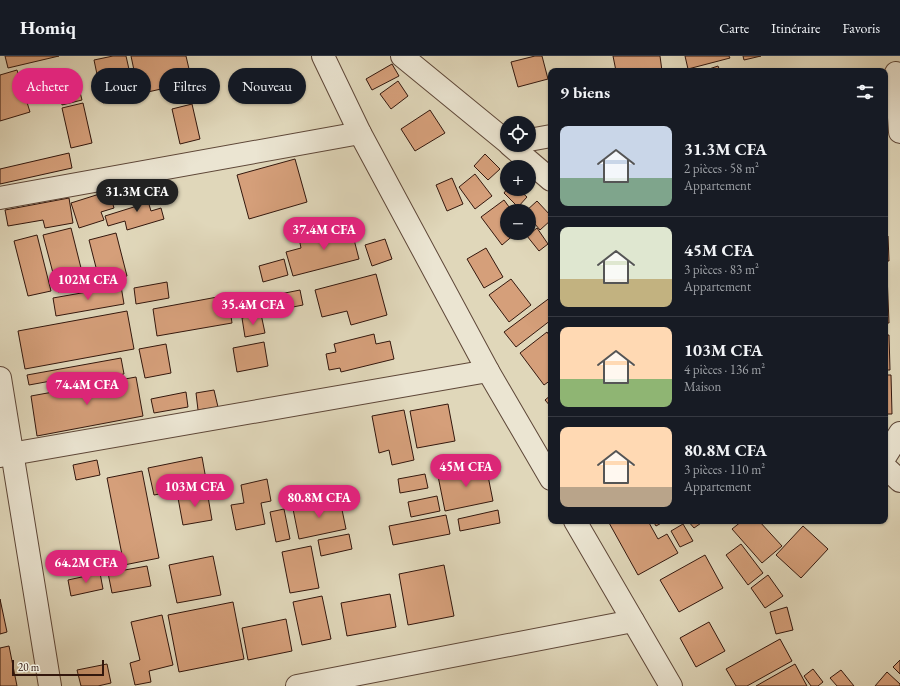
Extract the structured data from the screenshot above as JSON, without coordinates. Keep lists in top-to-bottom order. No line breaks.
{"scale_bar":"20 m","page":{"header":"Homiq","nav":["Carte","Itinéraire","Favoris"],"chip":["Acheter","Louer","Filtres","Nouveau"],"heading":"9 biens","map_buttons":["+","−"],"list":[{"name":"31.3M CFA","note":"2 pièces · 58 m² · Appartement"},{"name":"45M CFA","note":"3 pièces · 83 m² · Appartement"},{"name":"103M CFA","note":"4 pièces · 136 m² · Maison"},{"name":"80.8M CFA","note":"3 pièces · 110 m² · Appartement"}],"price":["31.3M CFA","37.4M CFA","102M CFA","35.4M CFA","74.4M CFA","45M CFA","103M CFA","80.8M CFA","64.2M CFA"],"scale":"20 m"}}
